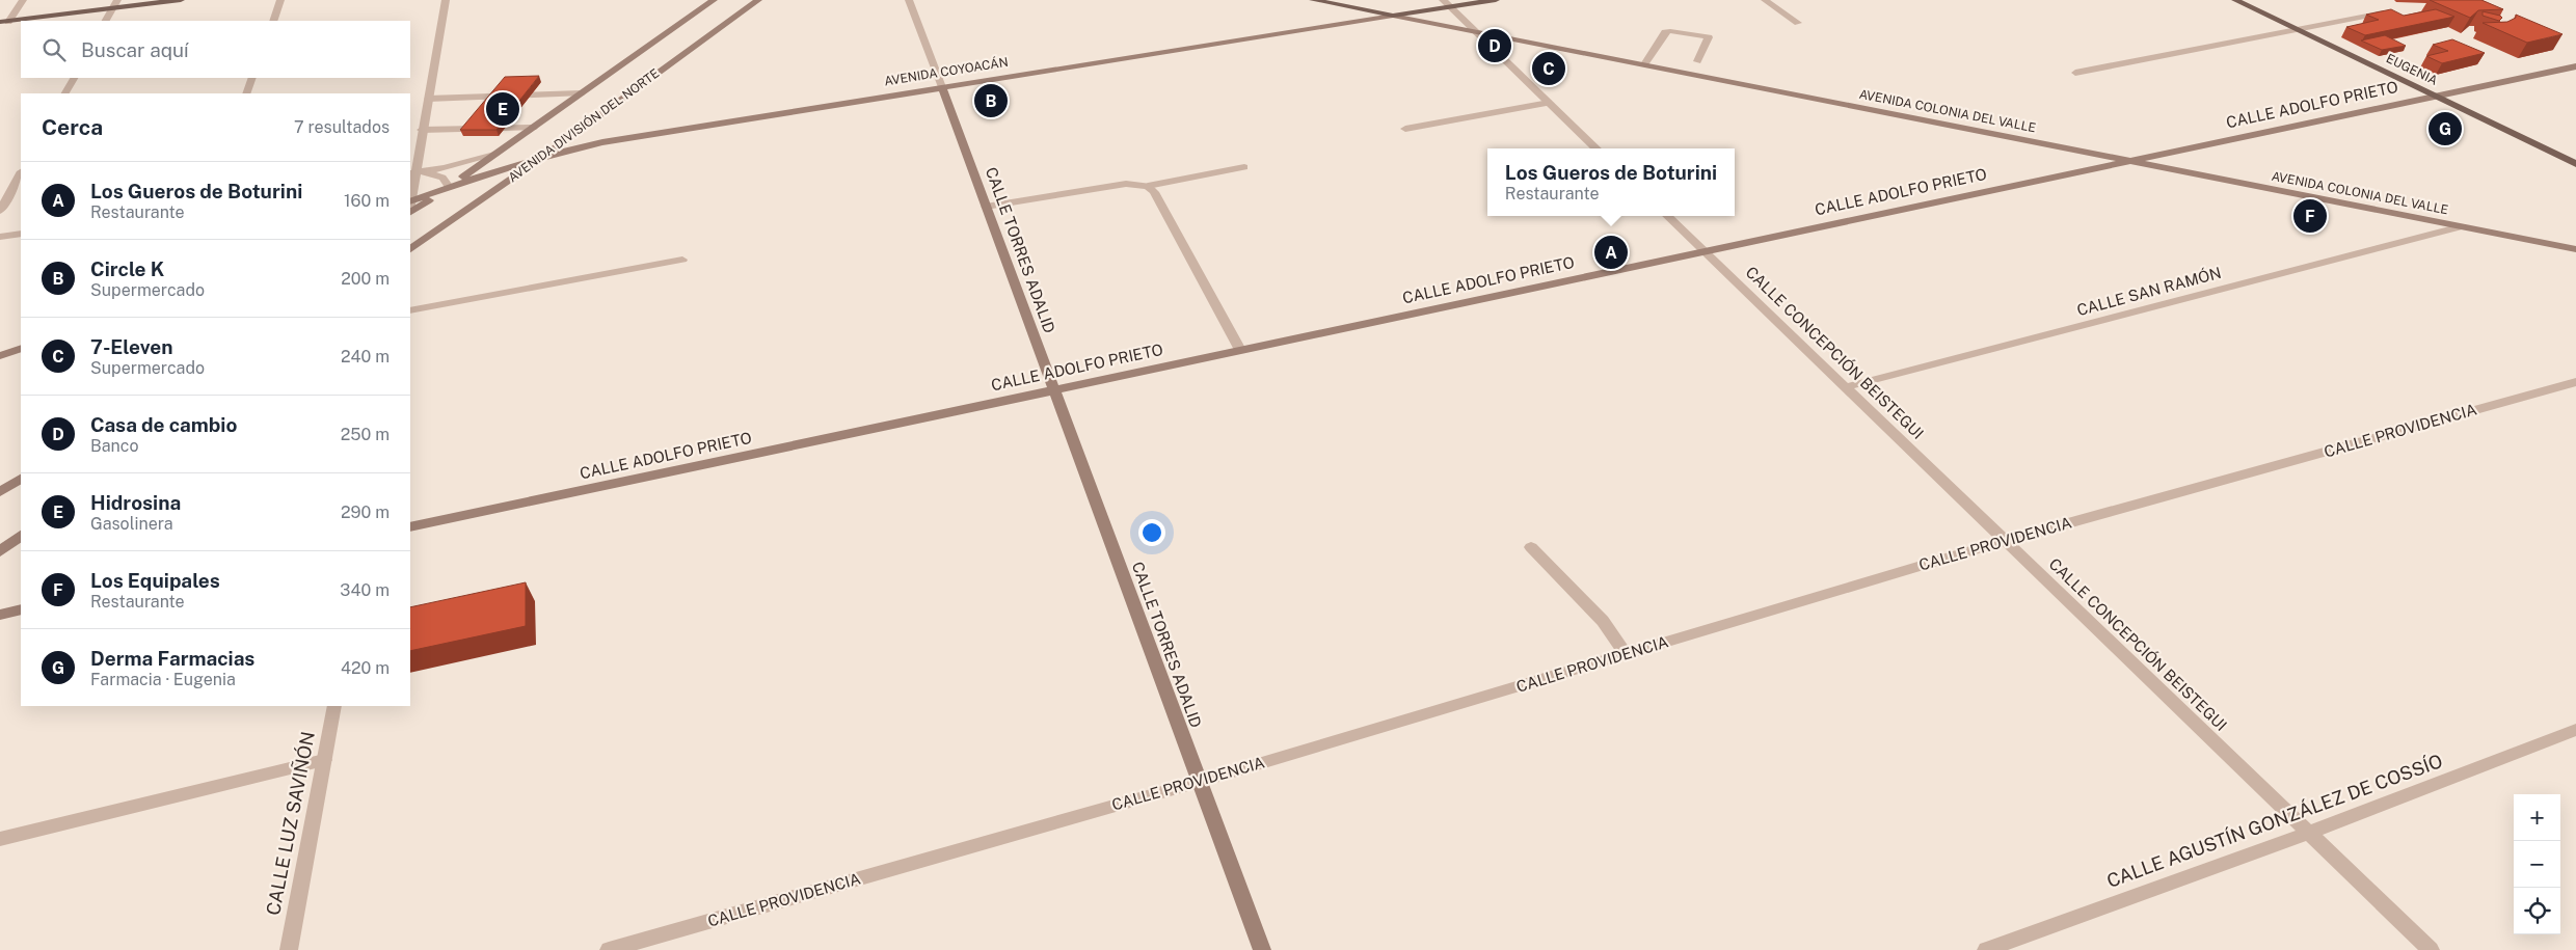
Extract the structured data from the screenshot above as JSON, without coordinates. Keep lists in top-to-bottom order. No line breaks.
{"streets":{"main road":["EUGENIA","AVENIDA COYOACÁN","AVENIDA COLONIA DEL VALLE"],"street":["CALLE ADOLFO PRIETO","AVENIDA DIVISIÓN DEL NORTE","CALLE TORRES ADALID","CALLE SAN RAMÓN","CALLE CONCEPCIÓN BEISTEGUI","CALLE PROVIDENCIA","CALLE AGUSTÍN GONZÁLEZ DE COSSÍO","CALLE LUZ SAVIÑÓN"]},"crossings":[["EUGENIA","CALLE ADOLFO PRIETO"],["AVENIDA COYOACÁN","AVENIDA COLONIA DEL VALLE"],["AVENIDA COYOACÁN","AVENIDA DIVISIÓN DEL NORTE"],["AVENIDA COYOACÁN","CALLE TORRES ADALID"],["CALLE ADOLFO PRIETO","AVENIDA COLONIA DEL VALLE"],["CALLE ADOLFO PRIETO","CALLE TORRES ADALID"],["CALLE ADOLFO PRIETO","CALLE CONCEPCIÓN BEISTEGUI"],["AVENIDA COLONIA DEL VALLE","CALLE SAN RAMÓN"],["CALLE TORRES ADALID","CALLE PROVIDENCIA"],["CALLE SAN RAMÓN","CALLE CONCEPCIÓN BEISTEGUI"],["CALLE CONCEPCIÓN BEISTEGUI","CALLE PROVIDENCIA"],["CALLE CONCEPCIÓN BEISTEGUI","CALLE AGUSTÍN GONZÁLEZ DE COSSÍO"]],"page":{"search":"Buscar aquí","pins":["D","C","B","E","G","F","A"],"heading":["Cerca","7 resultados"],"popup":["Los Gueros de Boturini","Restaurante"],"list":[{"mark":"A","name":"Los Gueros de Boturini","note":"Restaurante","value":"160 m"},{"mark":"B","name":"Circle K","note":"Supermercado","value":"200 m"},{"mark":"C","name":"7-Eleven","note":"Supermercado","value":"240 m"},{"mark":"D","name":"Casa de cambio","note":"Banco","value":"250 m"},{"mark":"E","name":"Hidrosina","note":"Gasolinera","value":"290 m"},{"mark":"F","name":"Los Equipales","note":"Restaurante","value":"340 m"},{"mark":"G","name":"Derma Farmacias","note":"Farmacia · Eugenia","value":"420 m"}],"map_buttons":["+","−"]}}
